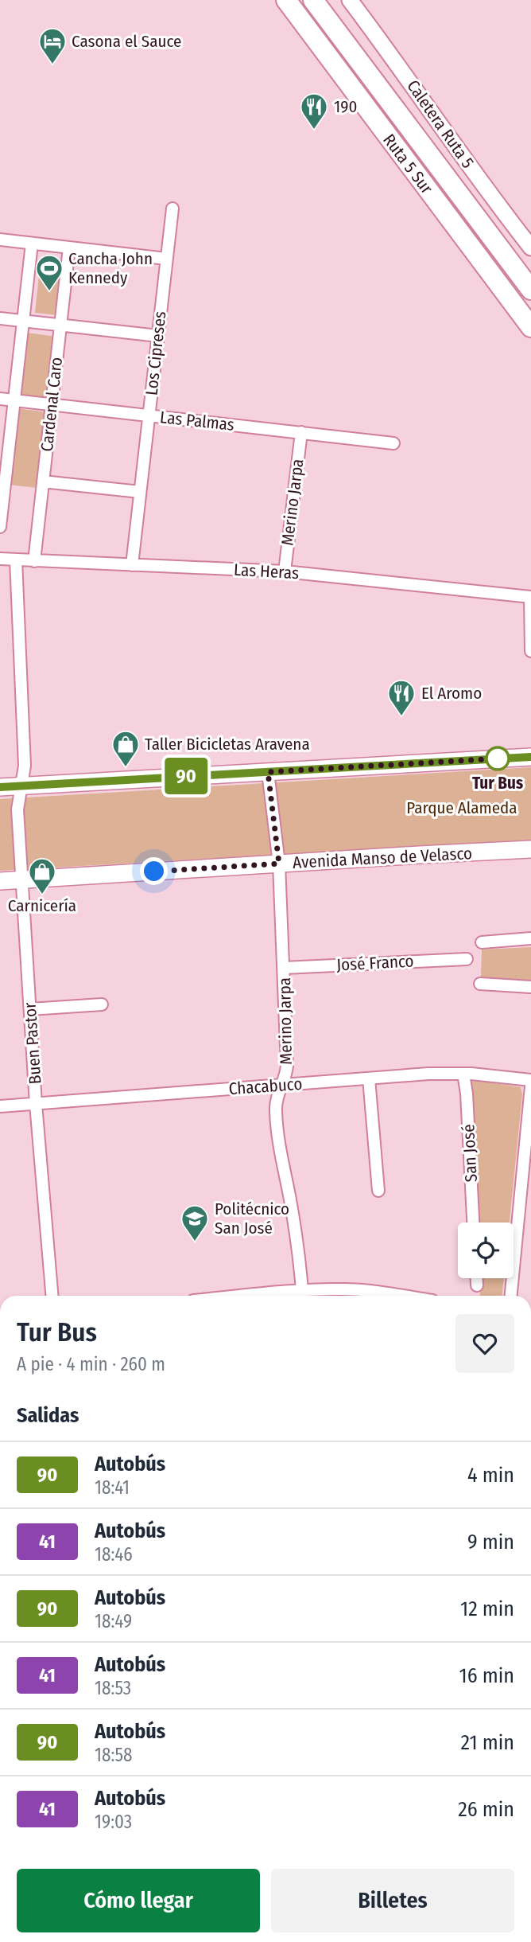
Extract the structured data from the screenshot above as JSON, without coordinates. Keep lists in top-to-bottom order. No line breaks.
{"streets":{"highway":["Ruta 5 Sur"],"main road":["Avenida Manso de Velasco"],"street":["Caletera Ruta 5","Los Cipreses","Cardenal Caro","Las Palmas","Merino Jarpa","Las Heras","José Franco","Buen Pastor","Chacabuco","San José"]},"crossings":[["Los Cipreses","Las Palmas"],["Los Cipreses","Las Heras"],["Cardenal Caro","Las Palmas"],["Cardenal Caro","Las Heras"],["Las Palmas","Merino Jarpa"],["Merino Jarpa","Las Heras"],["Merino Jarpa","Avenida Manso de Velasco"],["Merino Jarpa","José Franco"],["Merino Jarpa","Chacabuco"],["Avenida Manso de Velasco","Buen Pastor"],["Buen Pastor","Chacabuco"],["Chacabuco","San José"]],"parks":["Parque Alameda"],"places":{"hotel":["Casona el Sauce"],"restaurant":["190","El Aromo"],"sports":["Cancha John Kennedy"],"other":["Tur Bus"],"shop":["Taller Bicicletas Aravena","Carnicería"],"school or university":["Politécnico San José"]},"lines":["bus line 90"],"page":{"on_map":"90","heading":[["Tur Bus","A pie · 4 min · 260 m"],"Salidas"],"list":[{"mark":"90","name":"Autobús","note":"18:41","value":"4 min"},{"mark":"41","name":"Autobús","note":"18:46","value":"9 min"},{"mark":"90","name":"Autobús","note":"18:49","value":"12 min"},{"mark":"41","name":"Autobús","note":"18:53","value":"16 min"},{"mark":"90","name":"Autobús","note":"18:58","value":"21 min"},{"mark":"41","name":"Autobús","note":"19:03","value":"26 min"}],"buttons":["Cómo llegar","Billetes"]}}
